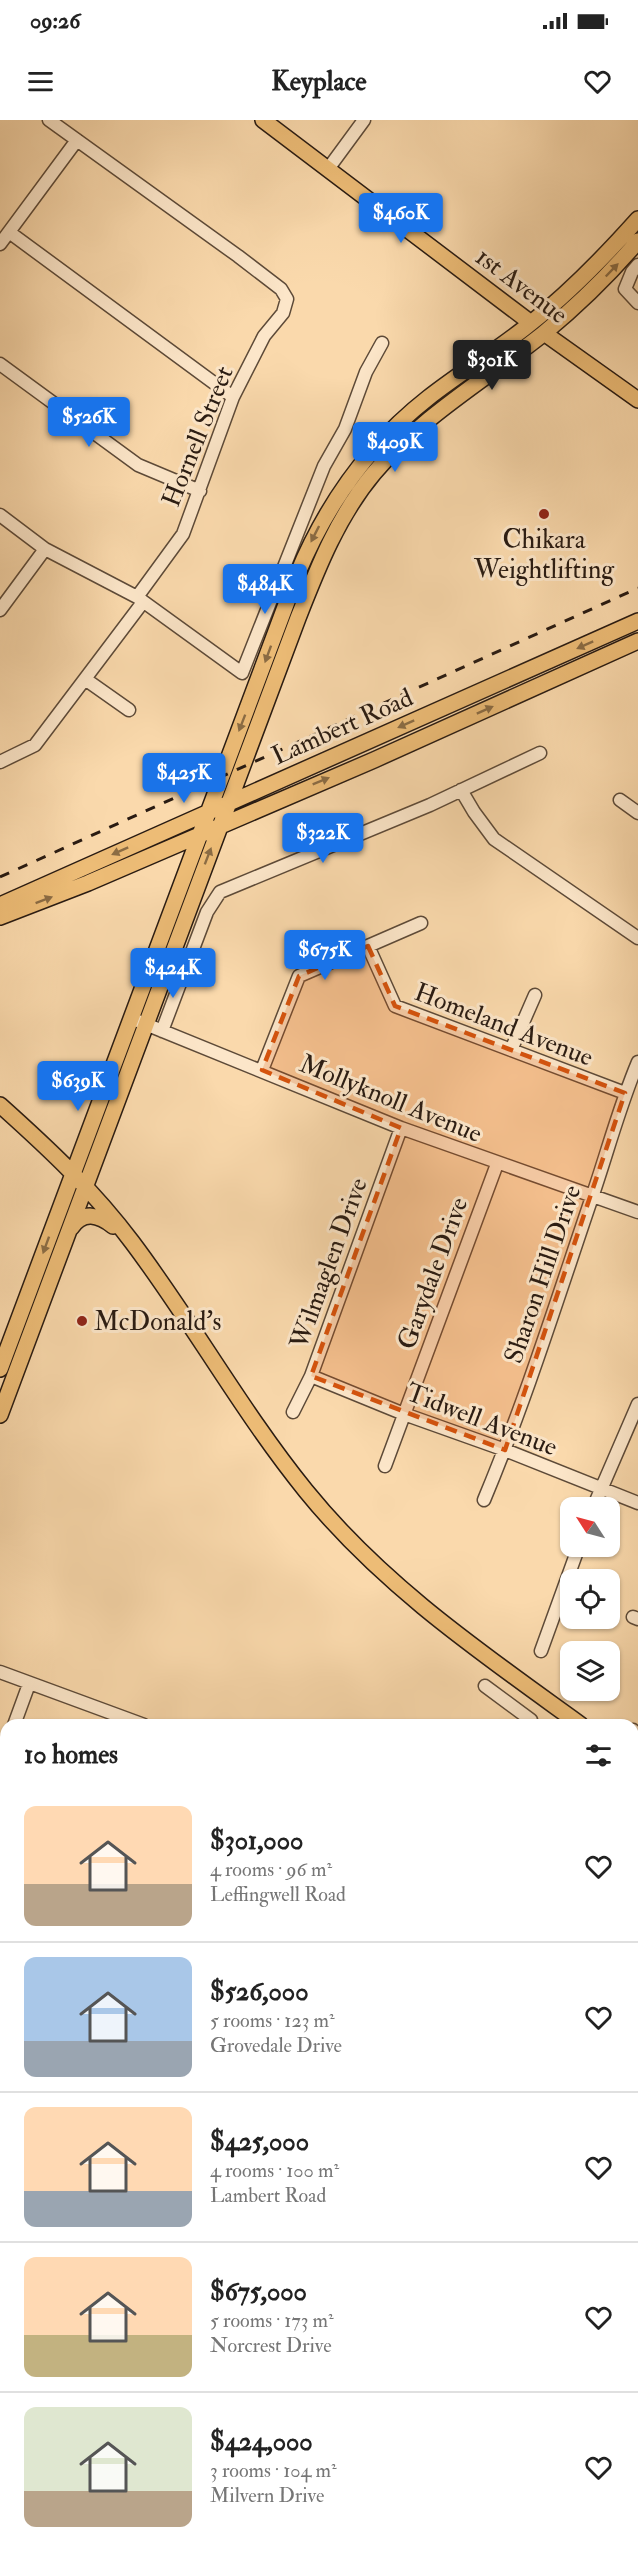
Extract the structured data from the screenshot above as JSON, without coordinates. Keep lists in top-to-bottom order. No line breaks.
{"streets":{"main road":["1st Avenue","Lambert Road"],"street":["Hornell Street","Homeland Avenue","Mollyknoll Avenue","Wilmaglen Drive","Garydale Drive","Sharon Hill Drive","Tidwell Avenue"]},"crossings":[["Homeland Avenue","Sharon Hill Drive"],["Mollyknoll Avenue","Wilmaglen Drive"],["Mollyknoll Avenue","Garydale Drive"],["Mollyknoll Avenue","Sharon Hill Drive"],["Wilmaglen Drive","Tidwell Avenue"],["Garydale Drive","Tidwell Avenue"],["Sharon Hill Drive","Tidwell Avenue"]],"places":["Chikara Weightlifting","McDonald's"],"north":"top left","page":{"status":"09:26","header":"Keyplace","price":["$460K","$301K","$526K","$409K","$484K","$425K","$322K","$675K","$424K","$639K"],"heading":"10 homes","list":[{"name":"$301,000","note":"4 rooms · 96 m² · Leffingwell Road"},{"name":"$526,000","note":"5 rooms · 123 m² · Grovedale Drive"},{"name":"$425,000","note":"4 rooms · 100 m² · Lambert Road"},{"name":"$675,000","note":"5 rooms · 173 m² · Norcrest Drive"},{"name":"$424,000","note":"3 rooms · 104 m² · Milvern Drive"}]}}
